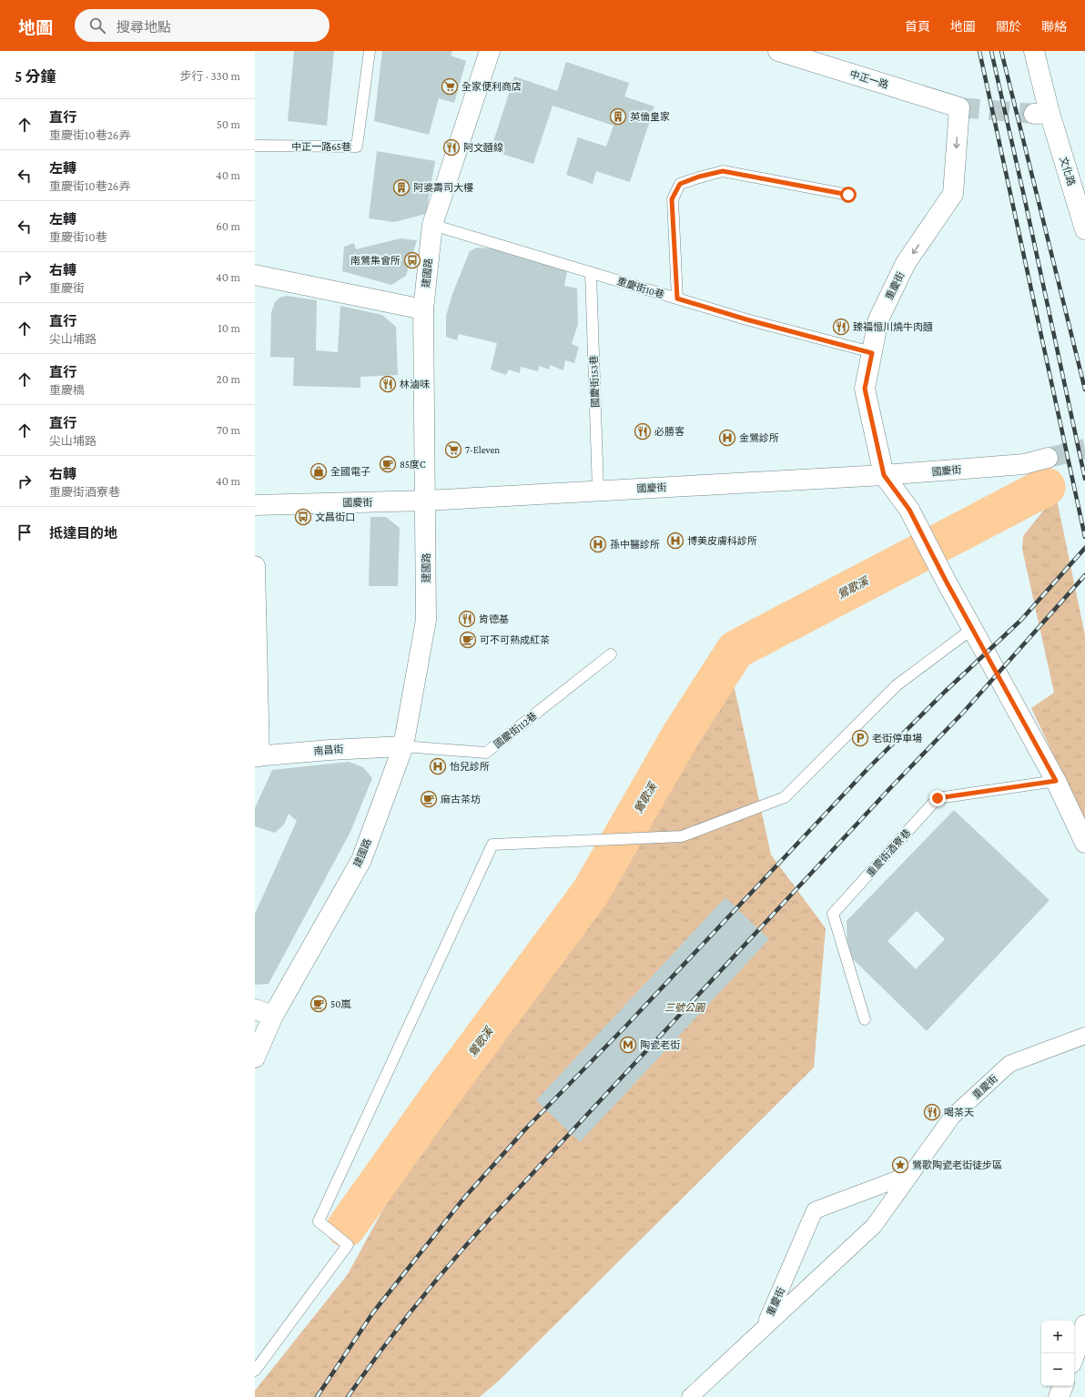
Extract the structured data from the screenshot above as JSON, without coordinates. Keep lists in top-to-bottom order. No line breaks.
{"streets":{"street":["中正一路","文化路","建國路","重慶街","國慶街","南昌街"],"lane":["中正一路65巷","重慶街10巷","國慶街153巷","國慶街112巷","重慶街酒寮巷"]},"crossings":[["中正一路","重慶街"],["建國路","重慶街10巷"],["建國路","國慶街"],["建國路","國慶街112巷"],["建國路","南昌街"],["重慶街","重慶街10巷"],["重慶街","國慶街"],["重慶街10巷","國慶街153巷"],["國慶街153巷","國慶街"],["國慶街112巷","南昌街"]],"water":["鶯歌溪"],"parks":["三號公園"],"places":{"supermarket":["全家便利商店","7-Eleven"],"building":["英倫皇家","阿婆壽司大樓"],"restaurant":["阿文麵線","臻福憶川燒牛肉麵","林滷味","必勝客","肯德基","喝茶天"],"bus stop":["南鶯集會所","文昌街口"],"hospital":["金鶯診所","博美皮膚科診所","孫中醫診所","怡兒診所"],"cafe":["85度C","可不可熟成紅茶","麻古茶坊","50嵐"],"shop":["全國電子"],"parking":["老街停車場"],"metro station":["陶瓷老街"],"place":["鶯歌陶瓷老街徒步區"]},"page":{"header":"地圖","search":"搜尋地點","nav":["首頁","地圖","關於","聯絡"],"heading":["5 分鐘","步行 · 330 m"],"list":[["直行","重慶街10巷26弄","50 m"],["左轉","重慶街10巷26弄","40 m"],["左轉","重慶街10巷","60 m"],["右轉","重慶街","40 m"],["直行","尖山埔路","10 m"],["直行","重慶橋","20 m"],["直行","尖山埔路","70 m"],["右轉","重慶街酒寮巷","40 m"],"抵達目的地"],"map_buttons":["+","−"]}}
